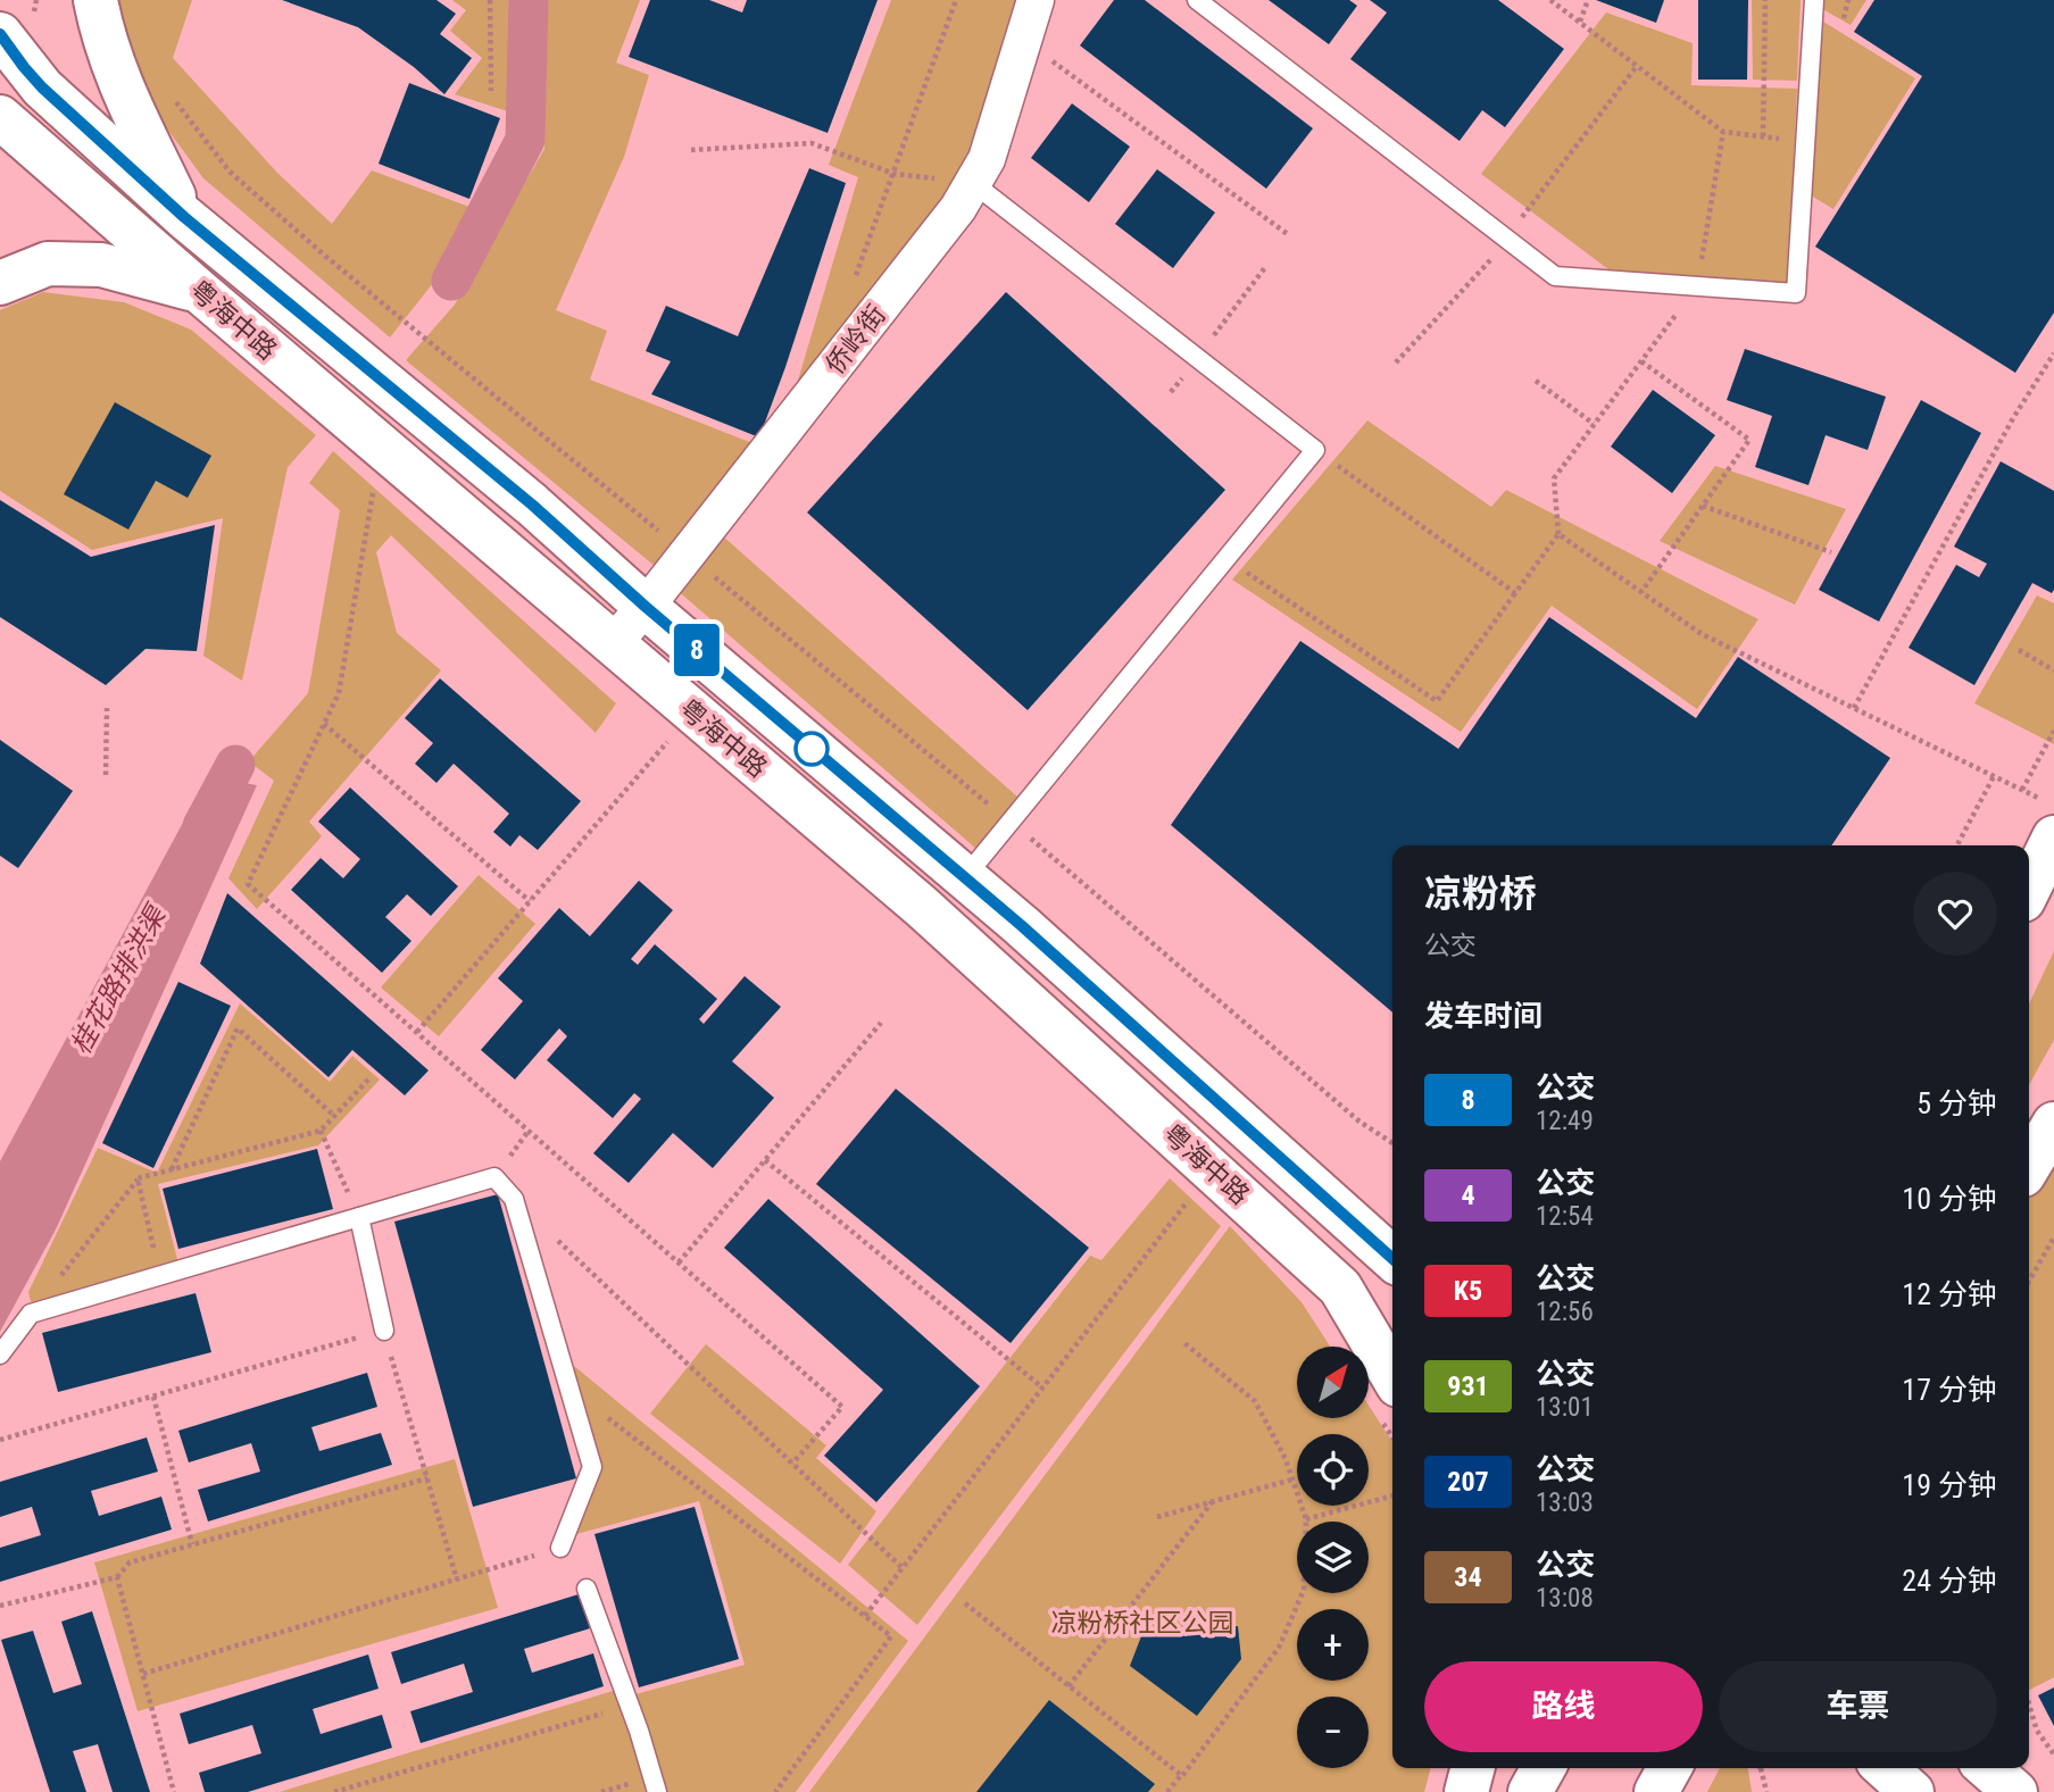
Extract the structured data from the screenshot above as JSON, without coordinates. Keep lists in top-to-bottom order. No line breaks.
{"streets":{"main road":["粤海中路"],"street":["侨岭街"]},"crossings":[["粤海中路","侨岭街"]],"water":["桂花路排洪渠"],"parks":["凉粉桥社区公园"],"lines":["bus line 8"],"north":"top right","page":{"on_map":"8","heading":[["凉粉桥","公交"],"发车时间"],"list":[{"mark":"8","name":"公交","note":"12:49","value":"5 分钟"},{"mark":"4","name":"公交","note":"12:54","value":"10 分钟"},{"mark":"K5","name":"公交","note":"12:56","value":"12 分钟"},{"mark":"931","name":"公交","note":"13:01","value":"17 分钟"},{"mark":"207","name":"公交","note":"13:03","value":"19 分钟"},{"mark":"34","name":"公交","note":"13:08","value":"24 分钟"}],"map_buttons":["+","−"],"buttons":["路线","车票"]}}
